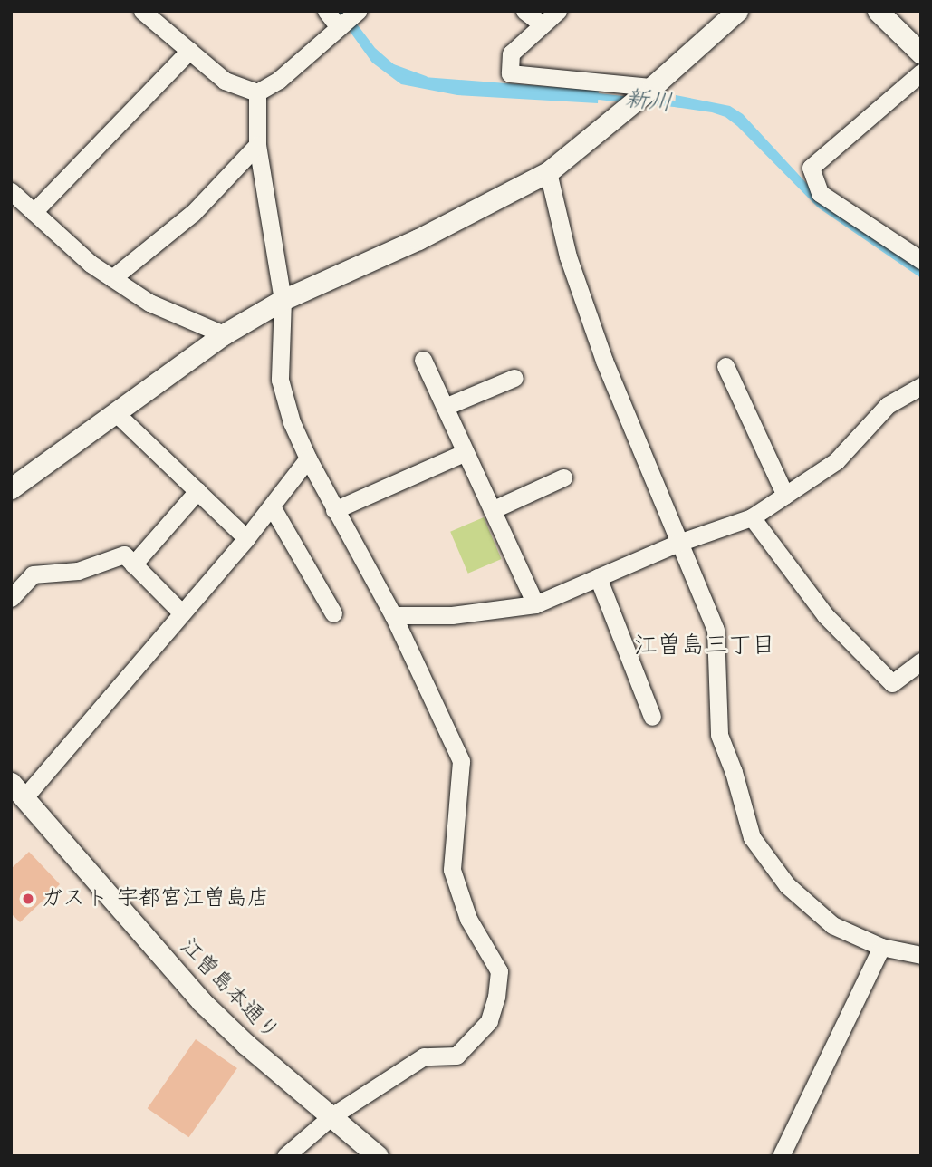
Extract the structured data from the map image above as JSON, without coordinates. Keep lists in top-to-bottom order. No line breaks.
{"streets":{"street":["江曽島本通り"]},"districts":["江曽島三丁目"],"water":["新川"],"places":["ガスト 宇都宮江曽島店"]}
